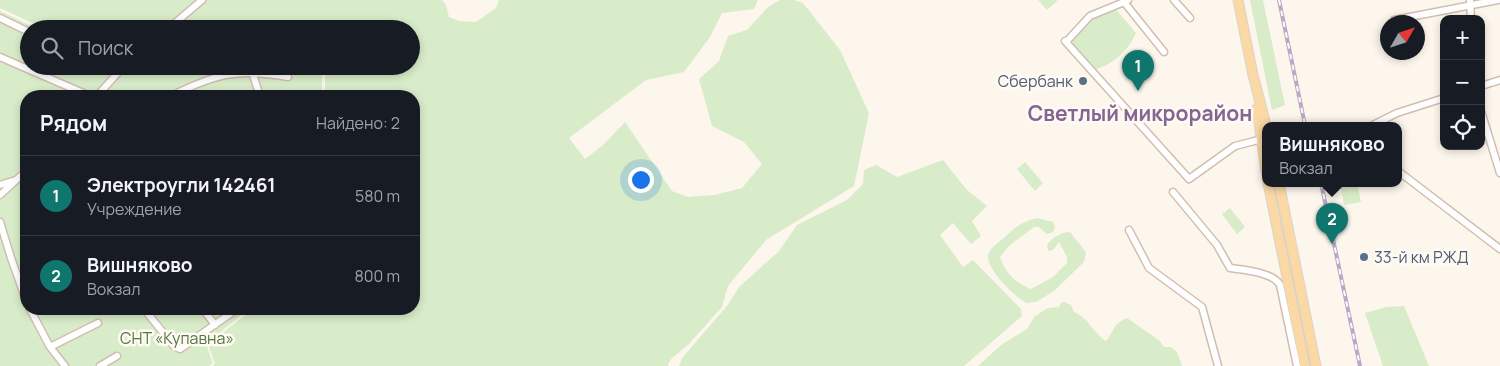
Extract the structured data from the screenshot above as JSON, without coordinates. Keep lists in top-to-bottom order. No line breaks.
{"districts":["Светлый микрорайон"],"parks":["СНТ «Купавна»"],"places":["Сбербанк","33-й км РЖД"],"north":"top right","page":{"map_buttons":["+","−"],"search":"Поиск","pins":["1","2"],"heading":["Рядом","Найдено: 2"],"popup":["Вишняково","Вокзал"],"list":[{"mark":"1","name":"Электроугли 142461","note":"Учреждение","value":"580 m"},{"mark":"2","name":"Вишняково","note":"Вокзал","value":"800 m"}]}}
